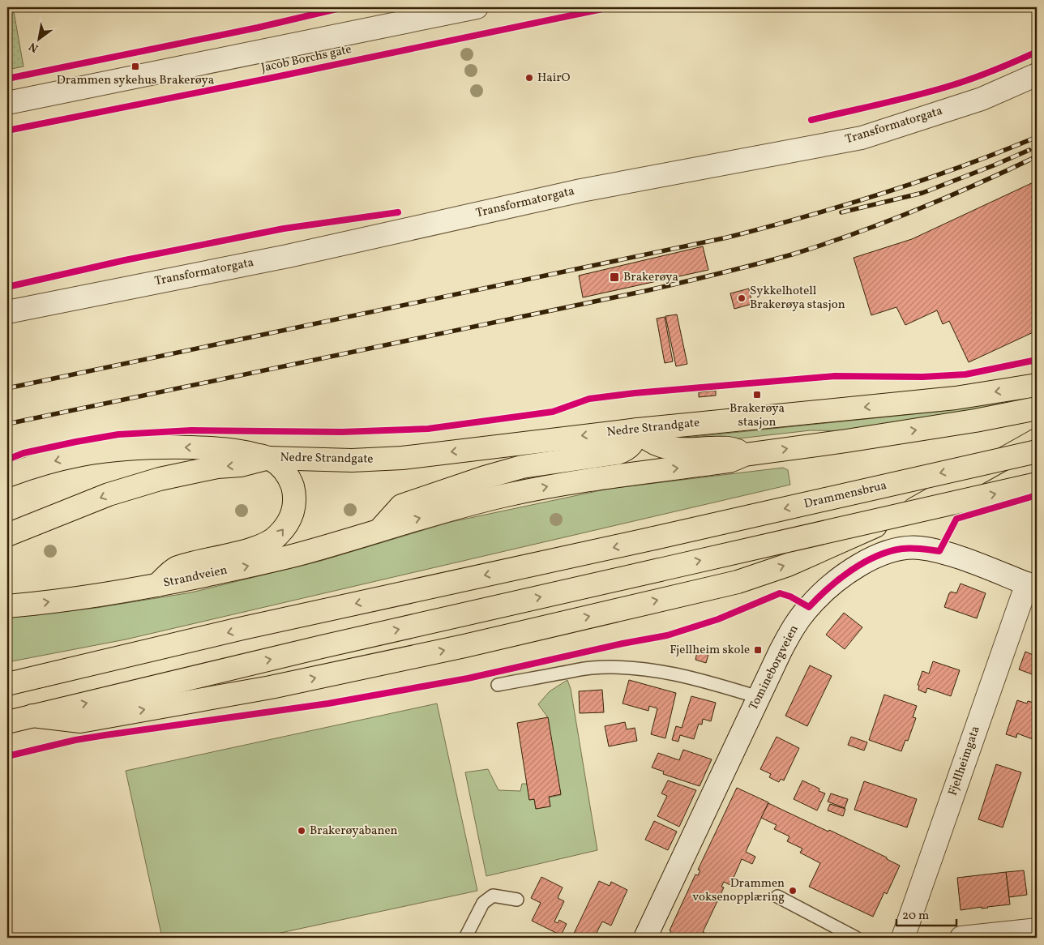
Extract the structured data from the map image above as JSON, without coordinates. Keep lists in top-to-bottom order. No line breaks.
{"streets":{"main road":["Nedre Strandgate","Drammensbrua","Strandveien"],"street":["Jacob Borchs gate","Transformatorgata","Tomineborgveien","Fjellheimgata"]},"crossings":[["Tomineborgveien","Fjellheimgata"]],"places":{"transit":["Drammen sykehus Brakerøya","Brakerøya","Brakerøya stasjon","Fjellheim skole"],"other":["HairO","Sykkelhotell Brakerøya stasjon","Brakerøyabanen","Drammen voksenopplæring"]},"scale_bar":"20 m","north":"bottom left"}
